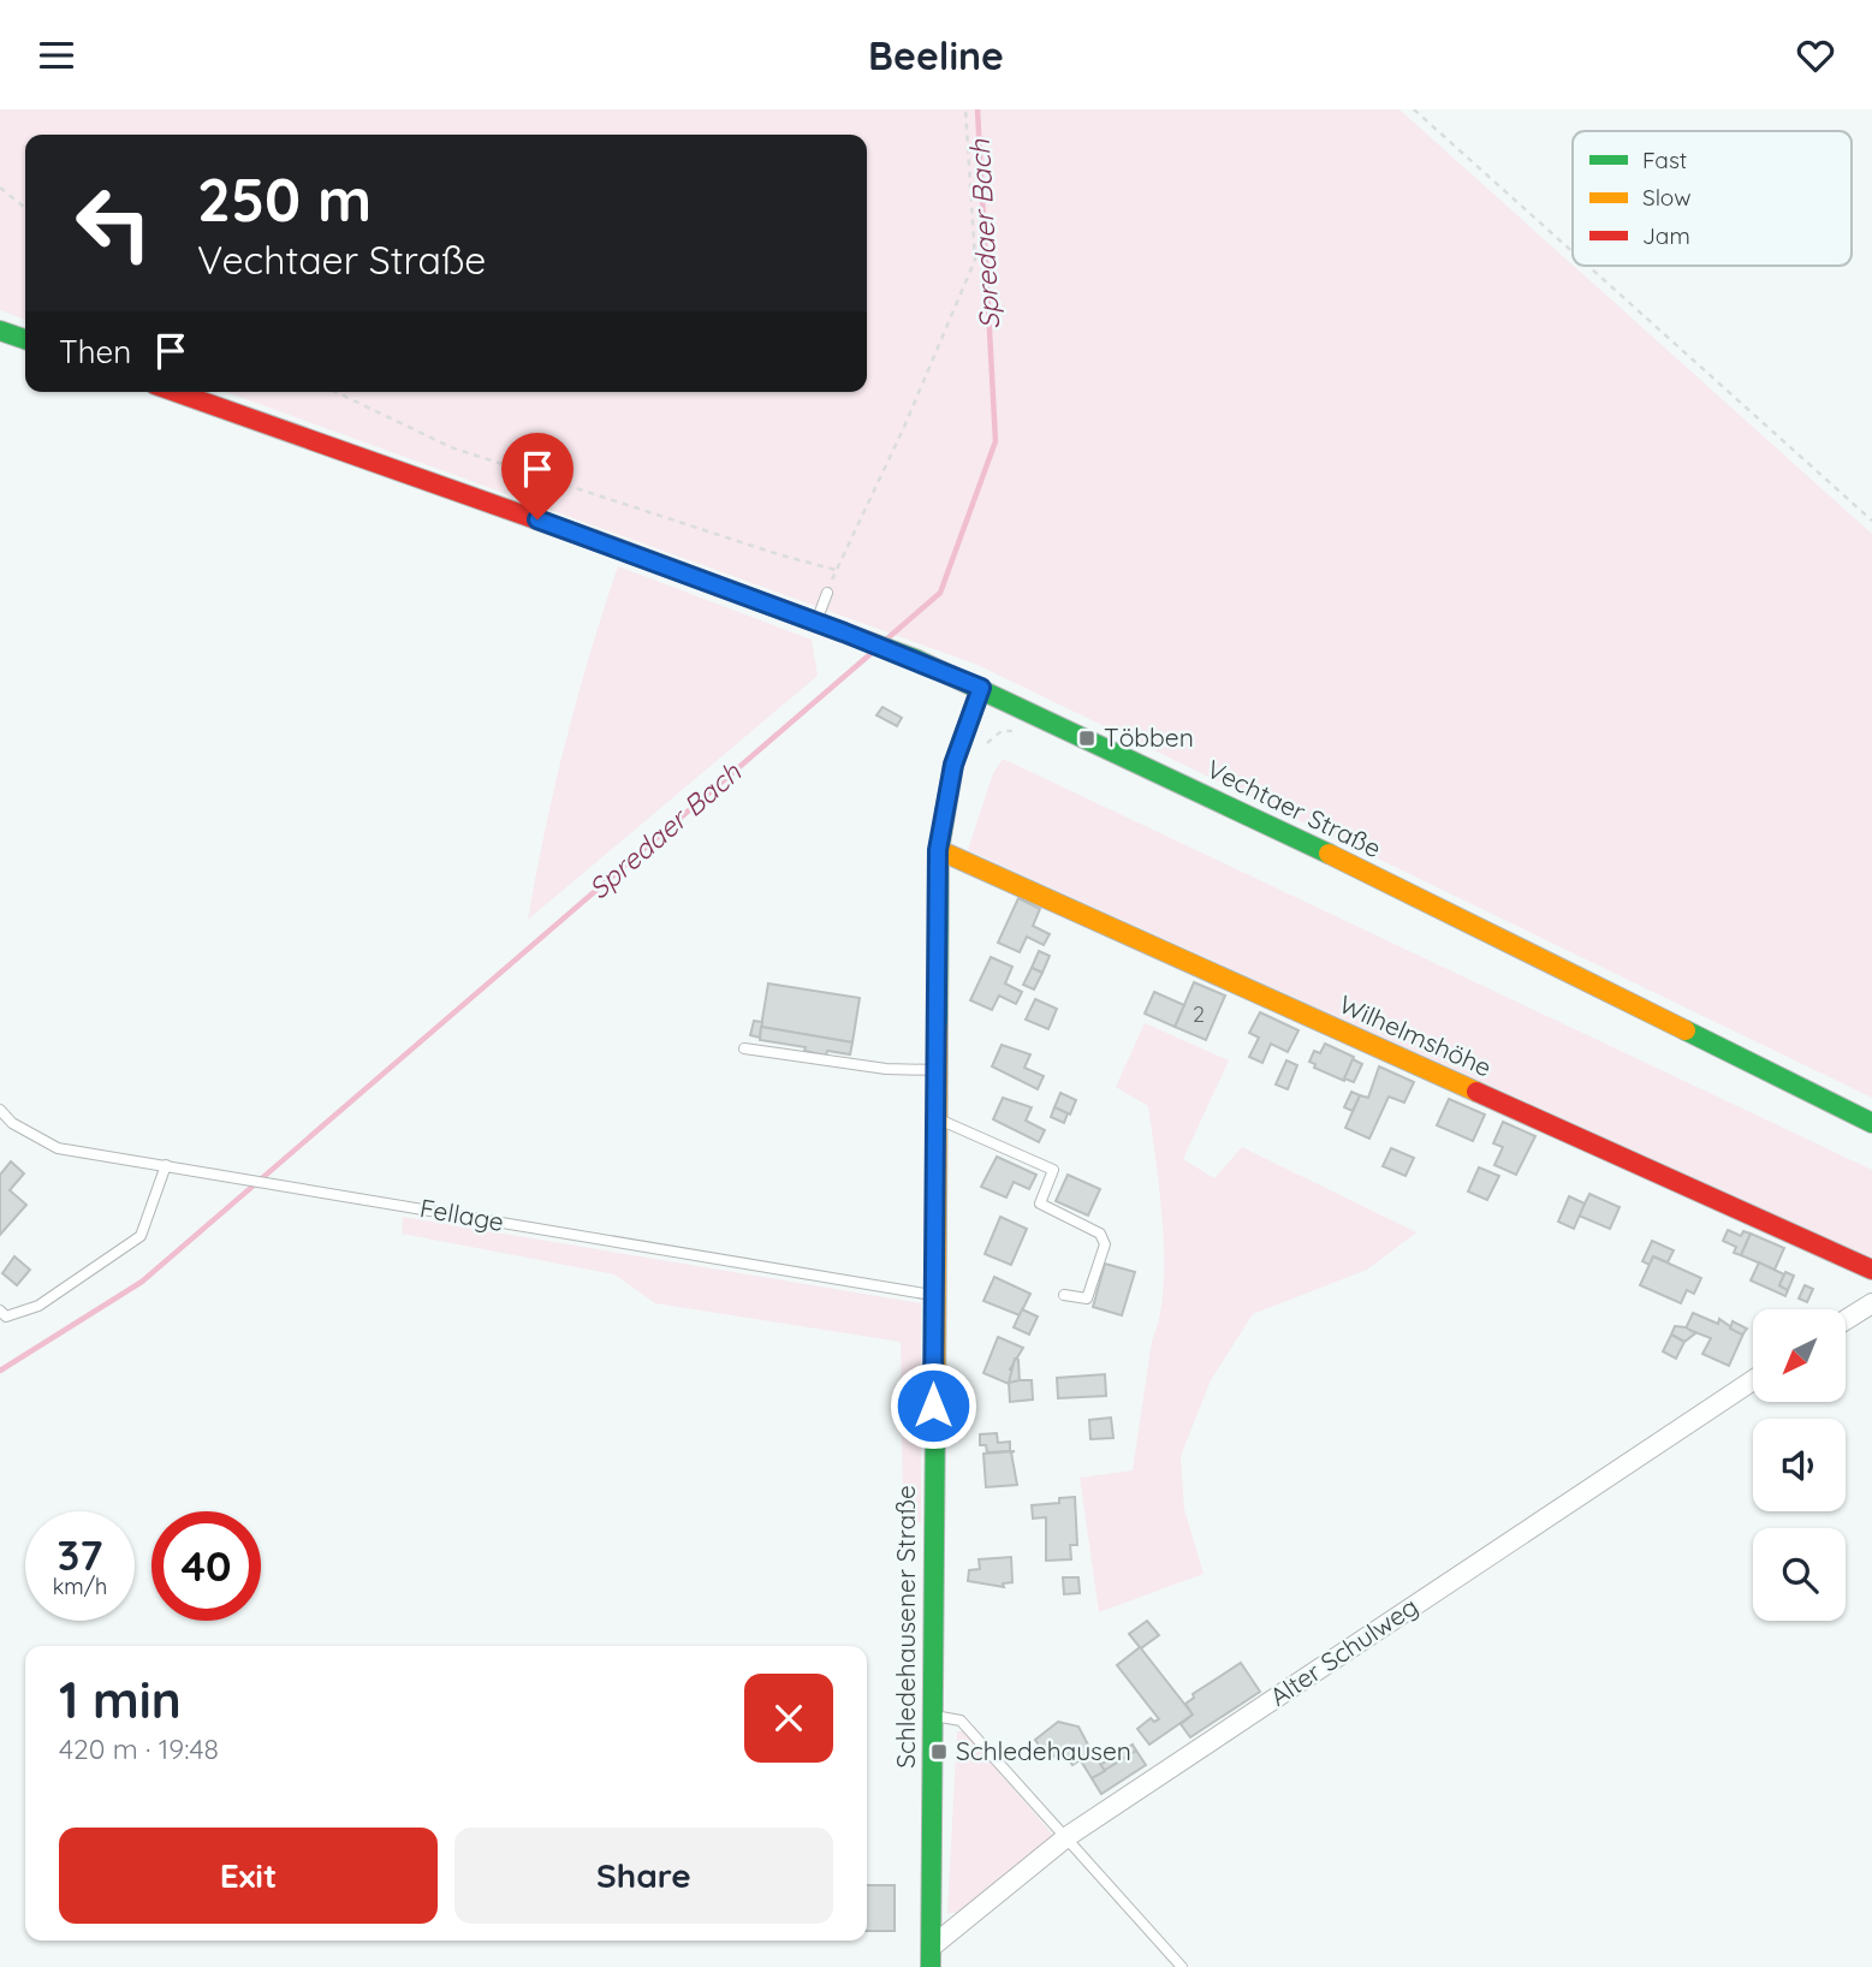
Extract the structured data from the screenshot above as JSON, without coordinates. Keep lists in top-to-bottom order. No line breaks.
{"streets":{"street":["Vechtaer Straße","Wilhelmshöhe","Schledehausener Straße","Alter Schulweg"],"lane":["Fellage"]},"crossings":[["Vechtaer Straße","Schledehausener Straße"],["Wilhelmshöhe","Schledehausener Straße"],["Fellage","Schledehausener Straße"],["Schledehausener Straße","Alter Schulweg"]],"water":["Spredaer Bach"],"places":{"transit":["Többen","Schledehausen"]},"house_numbers":["2"],"legend":["Fast","Slow","Jam"],"north":"bottom left","page":{"header":"Beeline","turn":["250 m","Vechtaer Straße"],"then":"Then","speed":"37 km/h","limit":"40","heading":["1 min","420 m · 19:48"],"buttons":["Exit","Share"]}}
